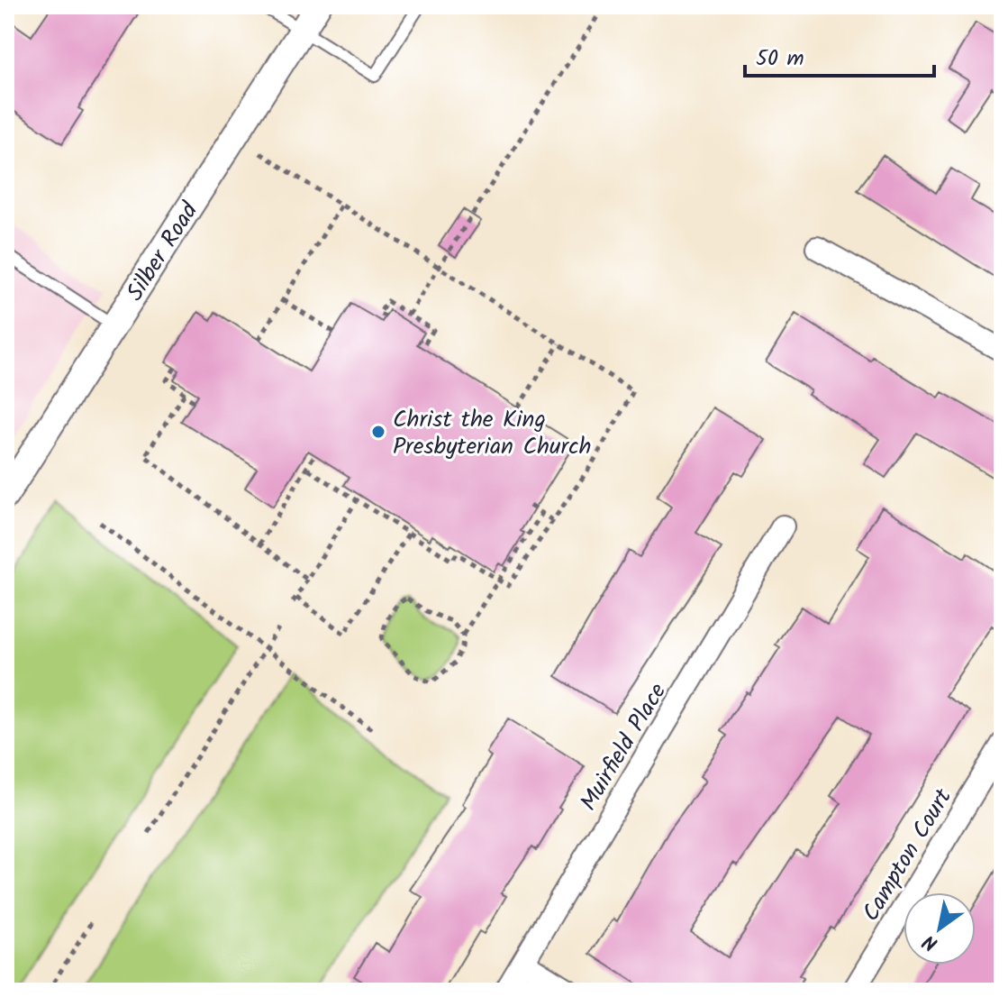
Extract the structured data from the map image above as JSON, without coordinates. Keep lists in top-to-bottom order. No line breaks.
{"streets":{"street":["Silber Road","Muirfield Place","Campton Court"]},"places":["Christ the King Presbyterian Church"],"scale_bar":"50 m","north":"bottom left"}
